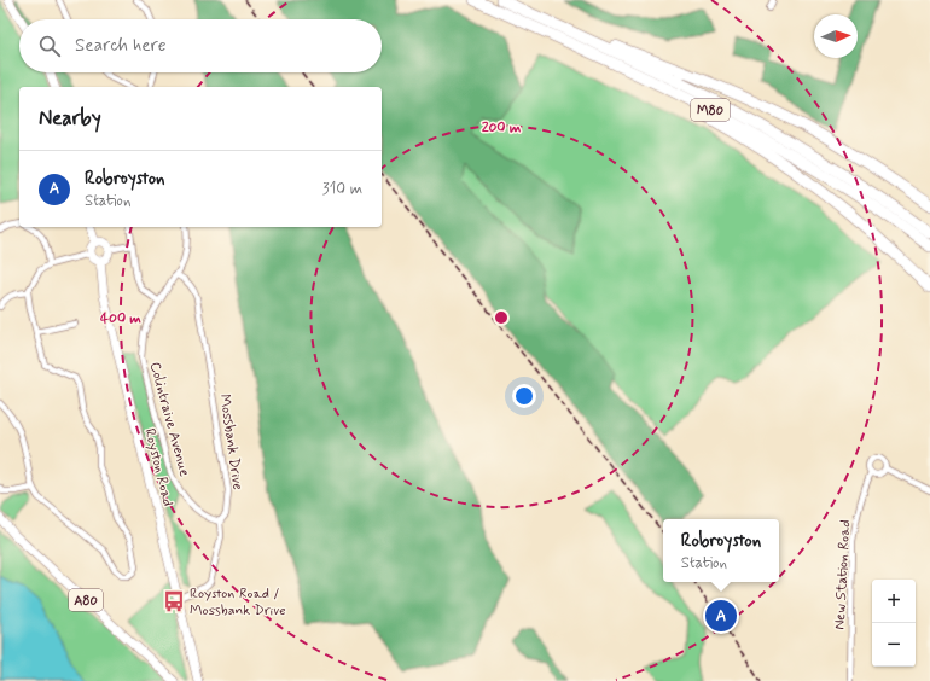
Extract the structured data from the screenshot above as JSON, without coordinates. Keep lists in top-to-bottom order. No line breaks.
{"streets":{"highway":["M80"],"street":["Colintraive Avenue","Mossbank Drive","Royston Road","New Station Road","A80"]},"crossings":[["Colintraive Avenue","Mossbank Drive"],["Mossbank Drive","Royston Road"]],"places":{"bus stop":["Royston Road / Mossbank Drive"]},"north":"right","page":{"search":"Search here","heading":"Nearby","list":[{"mark":"A","name":"Robroyston","note":"Station","value":"310 m"}],"popup":["Robroyston","Station"],"map_buttons":["+","−"],"pins":"A"},"rings":["200 m","400 m"]}
